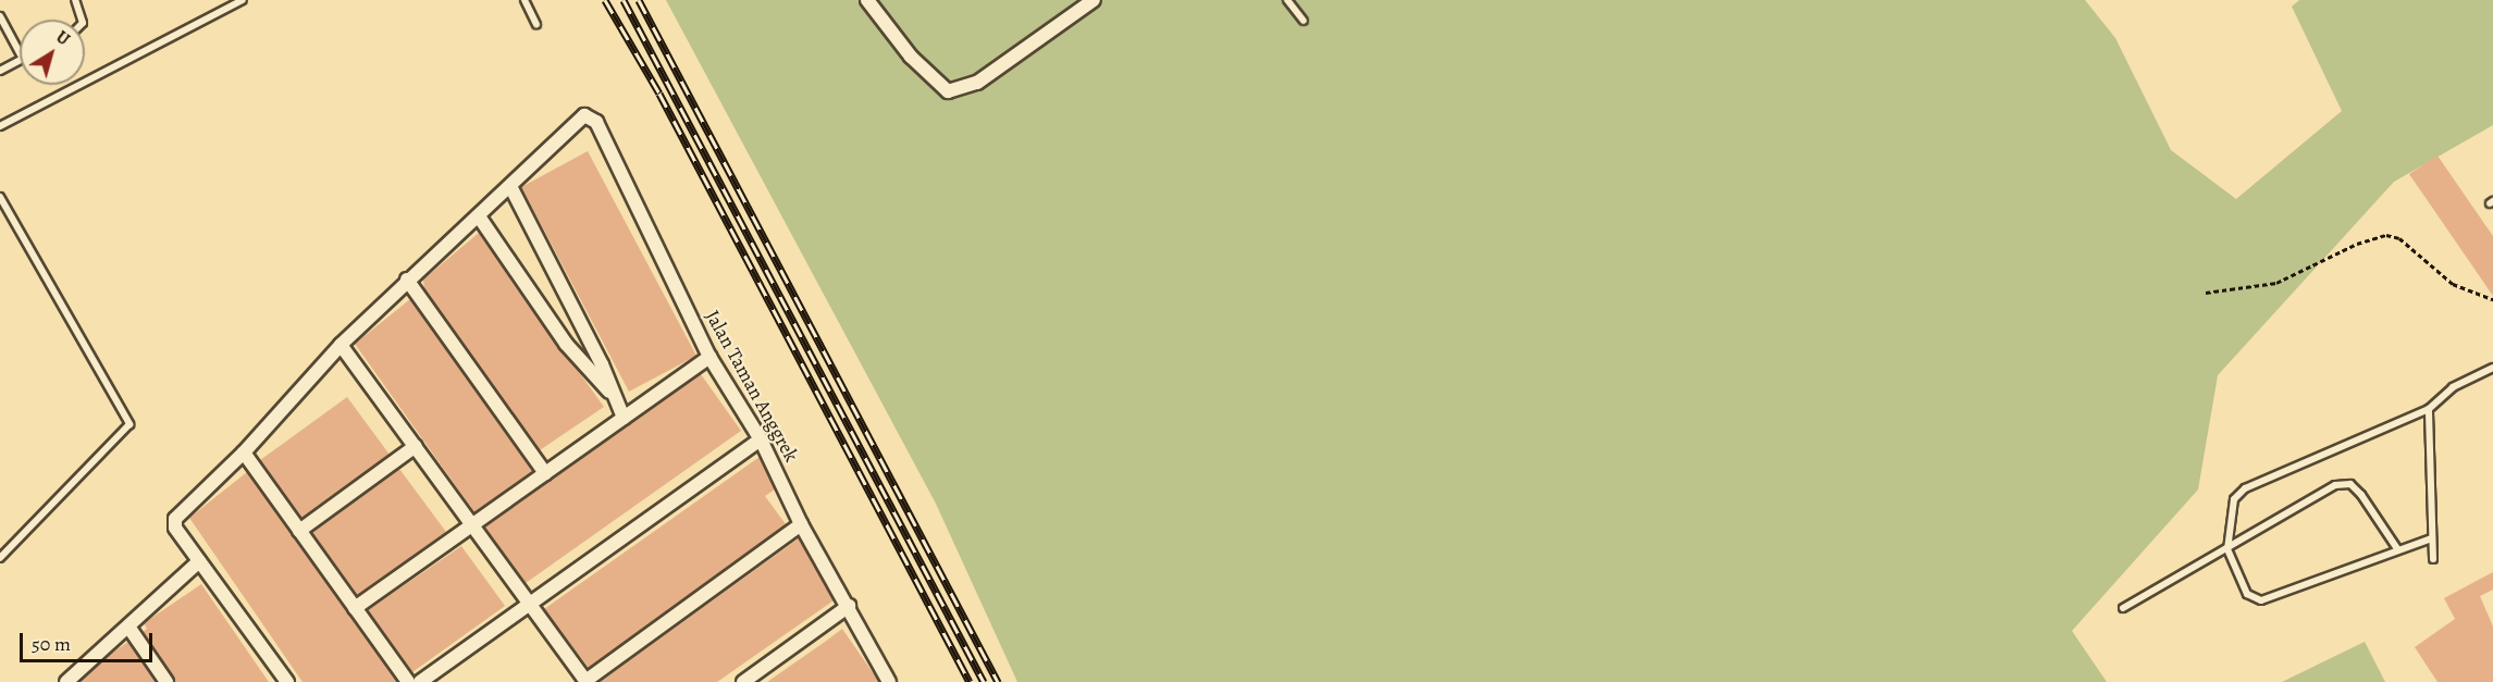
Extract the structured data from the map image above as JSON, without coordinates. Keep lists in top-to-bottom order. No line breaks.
{"streets":{"street":["Jalan Taman Anggrek"]},"scale_bar":"50 m","north":"top right"}
